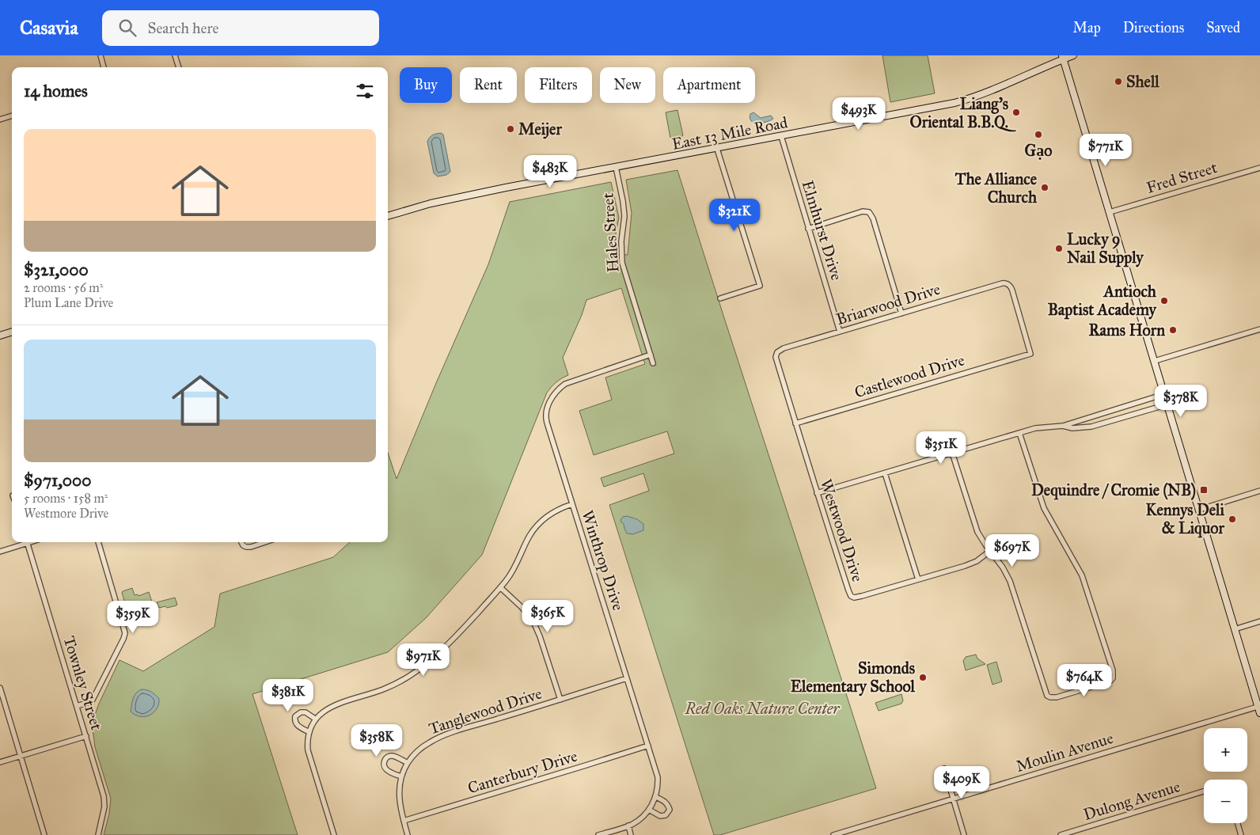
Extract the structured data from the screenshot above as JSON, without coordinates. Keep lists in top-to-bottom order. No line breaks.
{"streets":{"main road":["East 13 Mile Road"],"street":["Fred Street","Elmhurst Drive","Hales Street","Briarwood Drive","Castlewood Drive","Westwood Drive","Winthrop Drive","Townley Street","Tanglewood Drive","Moulin Avenue","Canterbury Drive","Dulong Avenue"]},"crossings":[["East 13 Mile Road","Elmhurst Drive"],["East 13 Mile Road","Hales Street"],["Elmhurst Drive","Briarwood Drive"],["Hales Street","Winthrop Drive"],["Briarwood Drive","Castlewood Drive"],["Briarwood Drive","Westwood Drive"],["Castlewood Drive","Westwood Drive"],["Winthrop Drive","Tanglewood Drive"],["Winthrop Drive","Canterbury Drive"],["Tanglewood Drive","Canterbury Drive"]],"parks":["Red Oaks Nature Center"],"places":{"other":["Shell","Liang's Oriental B.B.Q.","Meijer","Gạo","The Alliance Church","Lucky 9 Nail Supply","Antioch Baptist Academy","Rams Horn","Kennys Deli & Liquor","Simonds Elementary School"],"transit":["Dequindre / Cromie (NB)"]},"page":{"header":"Casavia","search":"Search here","nav":["Map","Directions","Saved"],"chip":["Buy","Rent","Filters","New","Apartment"],"heading":"14 homes","price":["$493K","$771K","$483K","$321K","$378K","$351K","$697K","$365K","$359K","$971K","$764K","$381K","$358K","$409K"],"list":[{"name":"$321,000","note":"2 rooms · 56 m² · Plum Lane Drive"},{"name":"$971,000","note":"5 rooms · 158 m² · Westmore Drive"}],"map_buttons":["+","−"]}}
